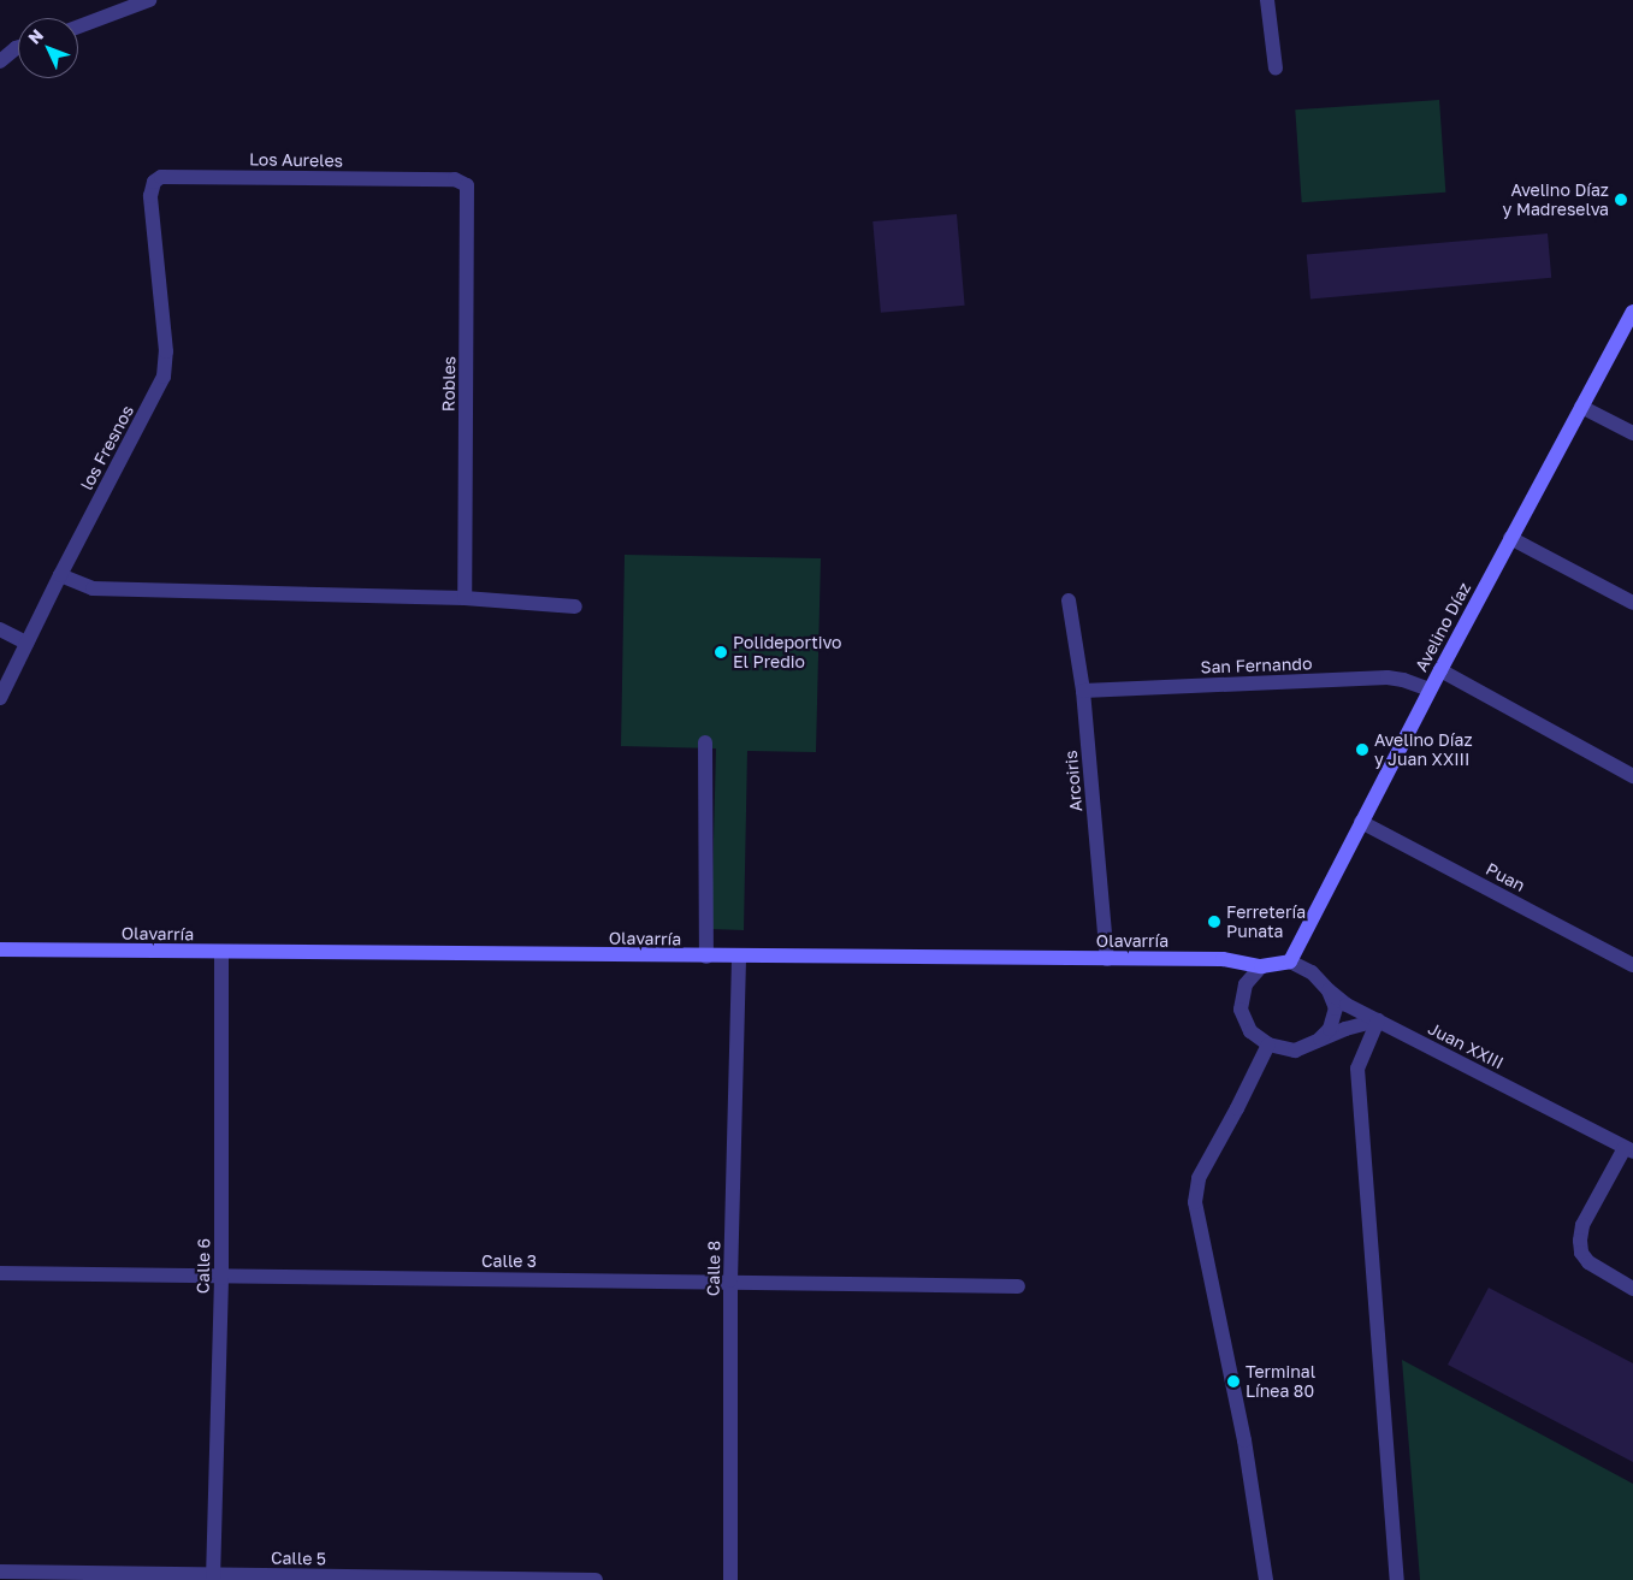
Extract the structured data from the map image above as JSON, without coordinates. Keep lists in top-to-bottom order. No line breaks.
{"streets":{"street":["Los Aureles","Robles","los Fresnos","Avelino Díaz","San Fernando","Arcoiris","Puan","Olavarría","Juan XXIII","Calle 3","Calle 6","Calle 8","Calle 5"]},"crossings":[["Los Aureles","Robles"],["Los Aureles","los Fresnos"],["Avelino Díaz","San Fernando"],["Avelino Díaz","Puan"],["Avelino Díaz","Olavarría"],["Avelino Díaz","Juan XXIII"],["San Fernando","Arcoiris"],["Arcoiris","Olavarría"],["Olavarría","Juan XXIII"],["Olavarría","Calle 6"],["Olavarría","Calle 8"],["Calle 3","Calle 6"],["Calle 3","Calle 8"],["Calle 6","Calle 5"]],"places":["Avelino Díaz y Madreselva","Polideportivo El Predio","Avelino Díaz y Juan XXIII","Ferretería Punata","Terminal Línea 80"],"north":"top left"}
